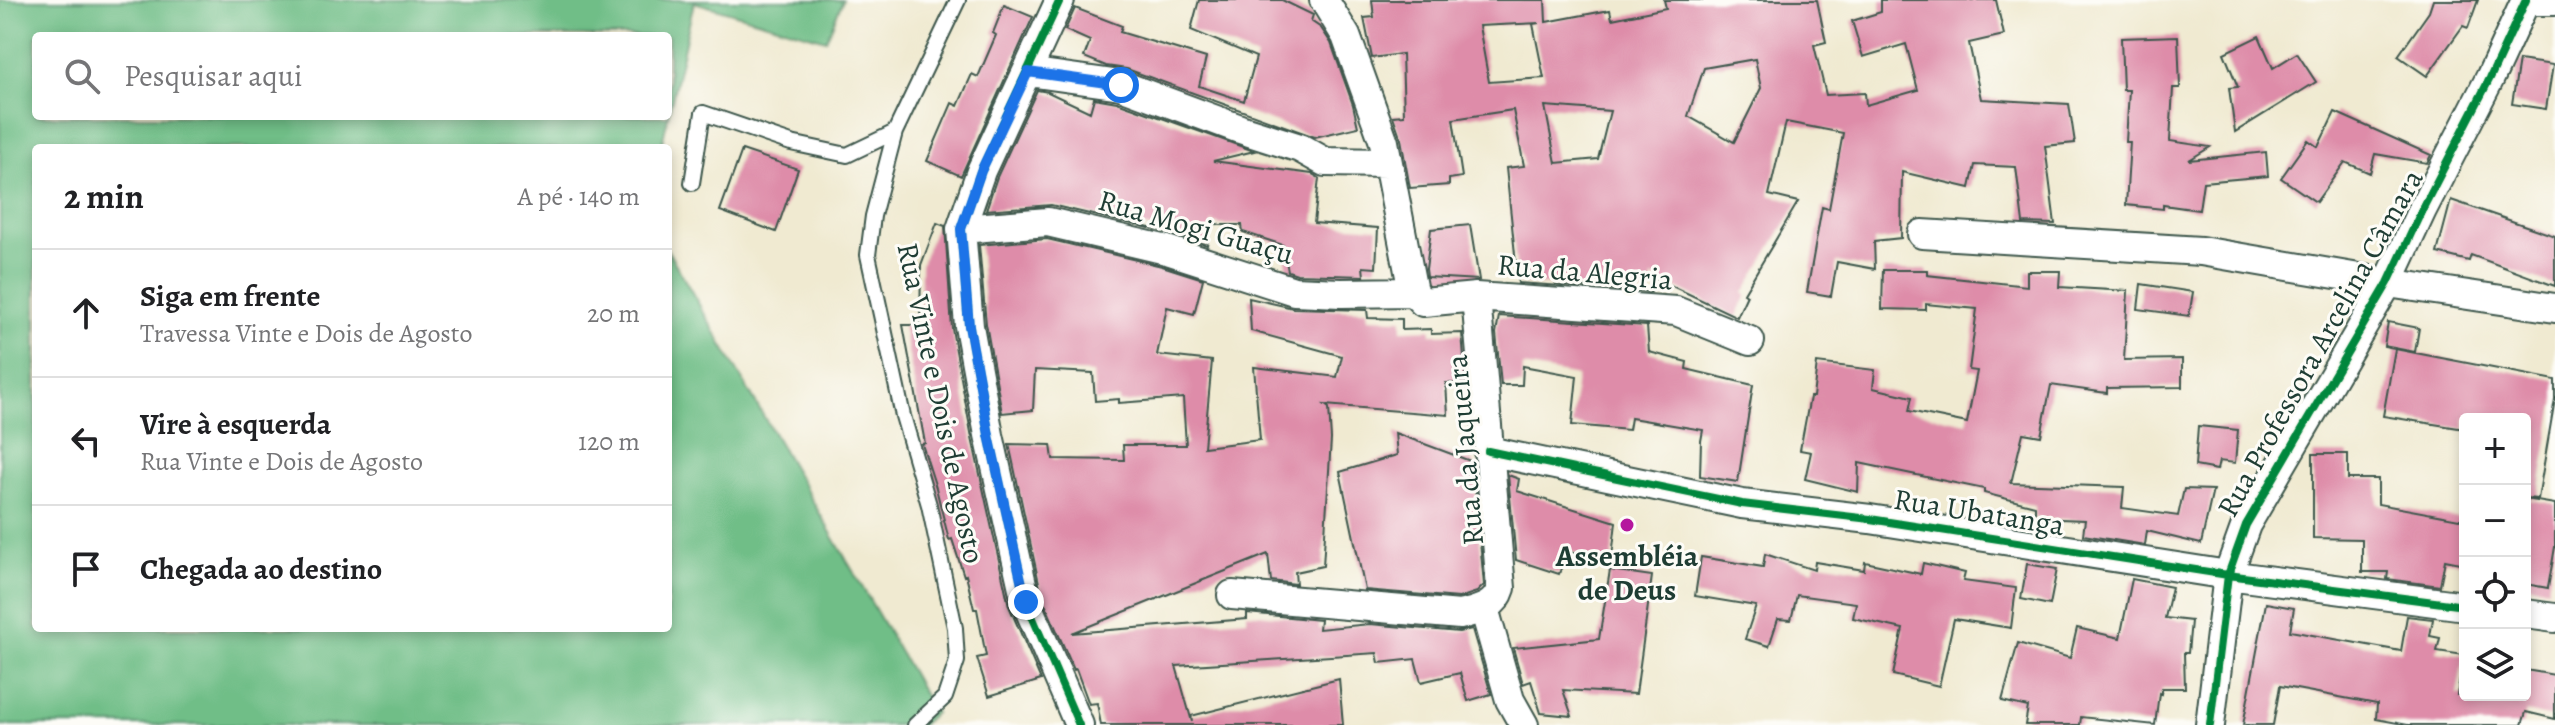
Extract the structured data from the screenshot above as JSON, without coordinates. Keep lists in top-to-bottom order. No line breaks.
{"streets":{"street":["Rua Mogi Guaçu","Rua da Alegria","Rua Professora Arcelina Câmara","Rua Vinte e Dois de Agosto","Rua da Jaqueira","Rua Ubatanga"]},"crossings":[["Rua Mogi Guaçu","Rua da Alegria"],["Rua Mogi Guaçu","Rua Vinte e Dois de Agosto"],["Rua da Alegria","Rua da Jaqueira"],["Rua Professora Arcelina Câmara","Rua Ubatanga"],["Rua da Jaqueira","Rua Ubatanga"]],"places":["Assembléia de Deus"],"page":{"search":"Pesquisar aqui","heading":["2 min","A pé · 140 m"],"list":[["Siga em frente","Travessa Vinte e Dois de Agosto","20 m"],["Vire à esquerda","Rua Vinte e Dois de Agosto","120 m"],"Chegada ao destino"],"map_buttons":["+","−"]}}
